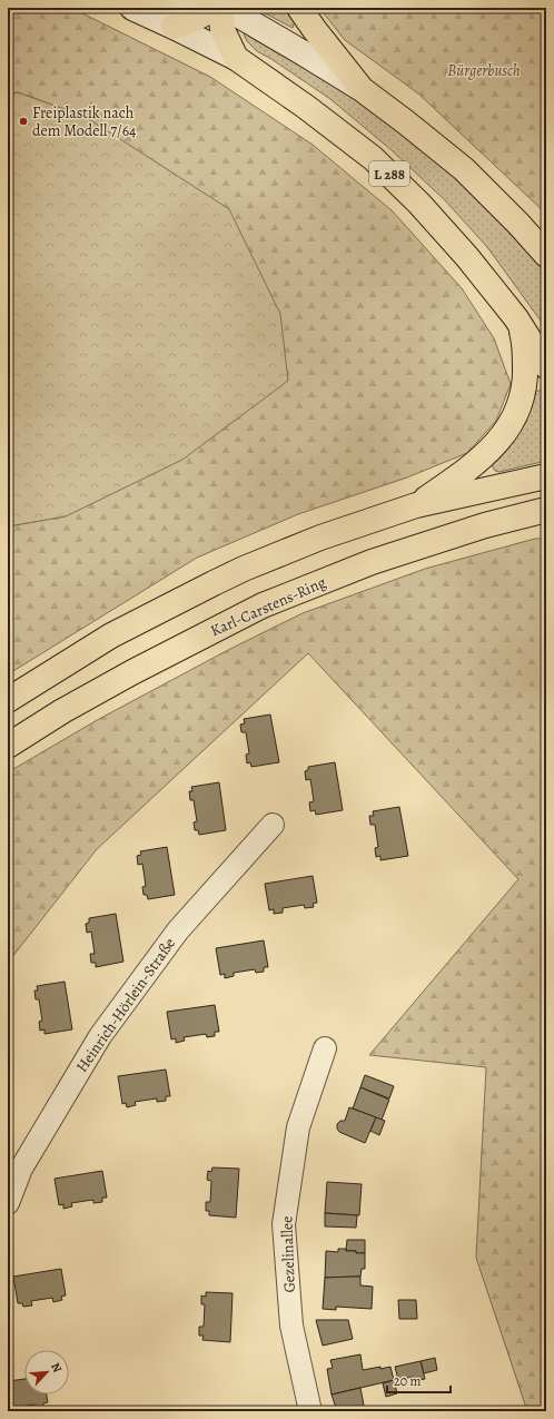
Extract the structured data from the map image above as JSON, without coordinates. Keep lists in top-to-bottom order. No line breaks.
{"streets":{"main road":["L 288","Karl-Carstens-Ring"],"street":["Heinrich-Hörlein-Straße","Gezelinallee"]},"parks":["Bürgerbusch"],"places":["Freiplastik nach dem Modell 7/64"],"scale_bar":"20 m","north":"top right"}
